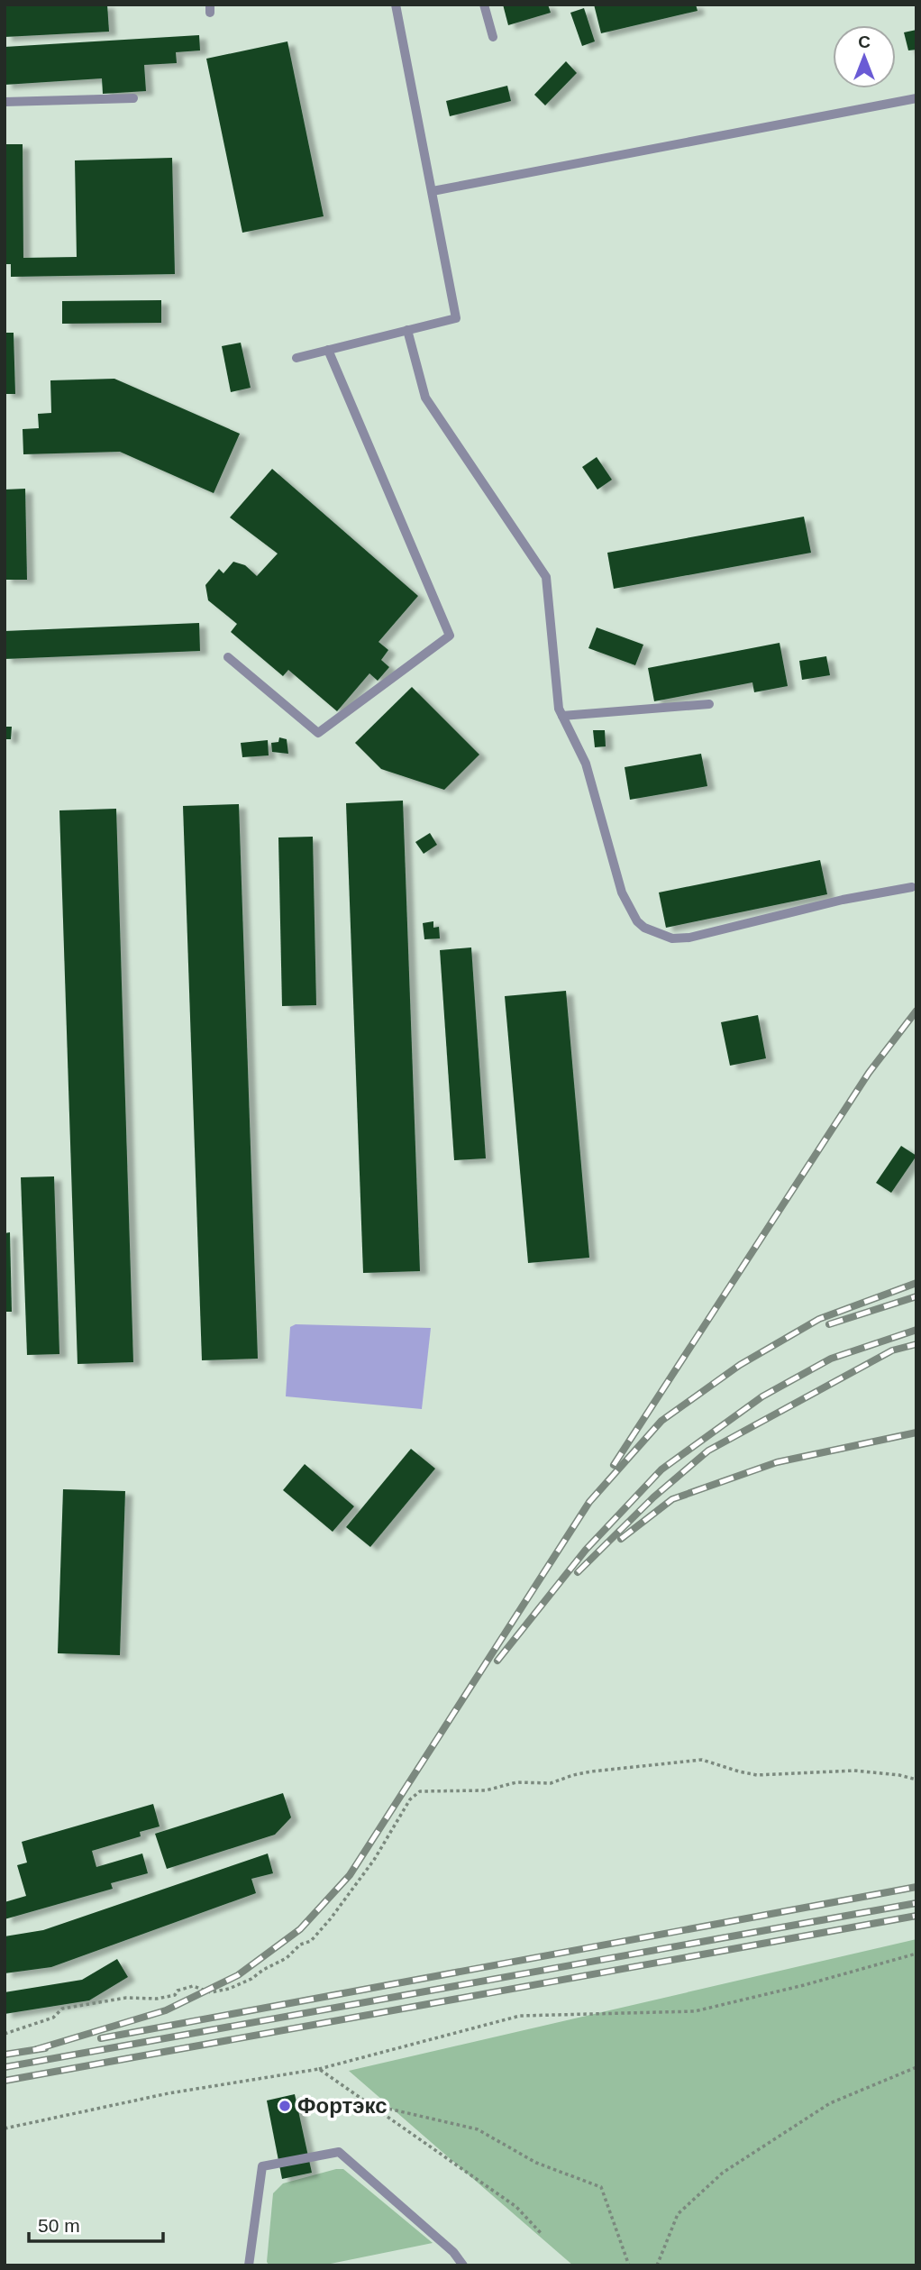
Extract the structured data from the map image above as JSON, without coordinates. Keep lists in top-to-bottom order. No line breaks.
{"places":["Фортэкс"],"scale_bar":"50 m","north":"top"}
